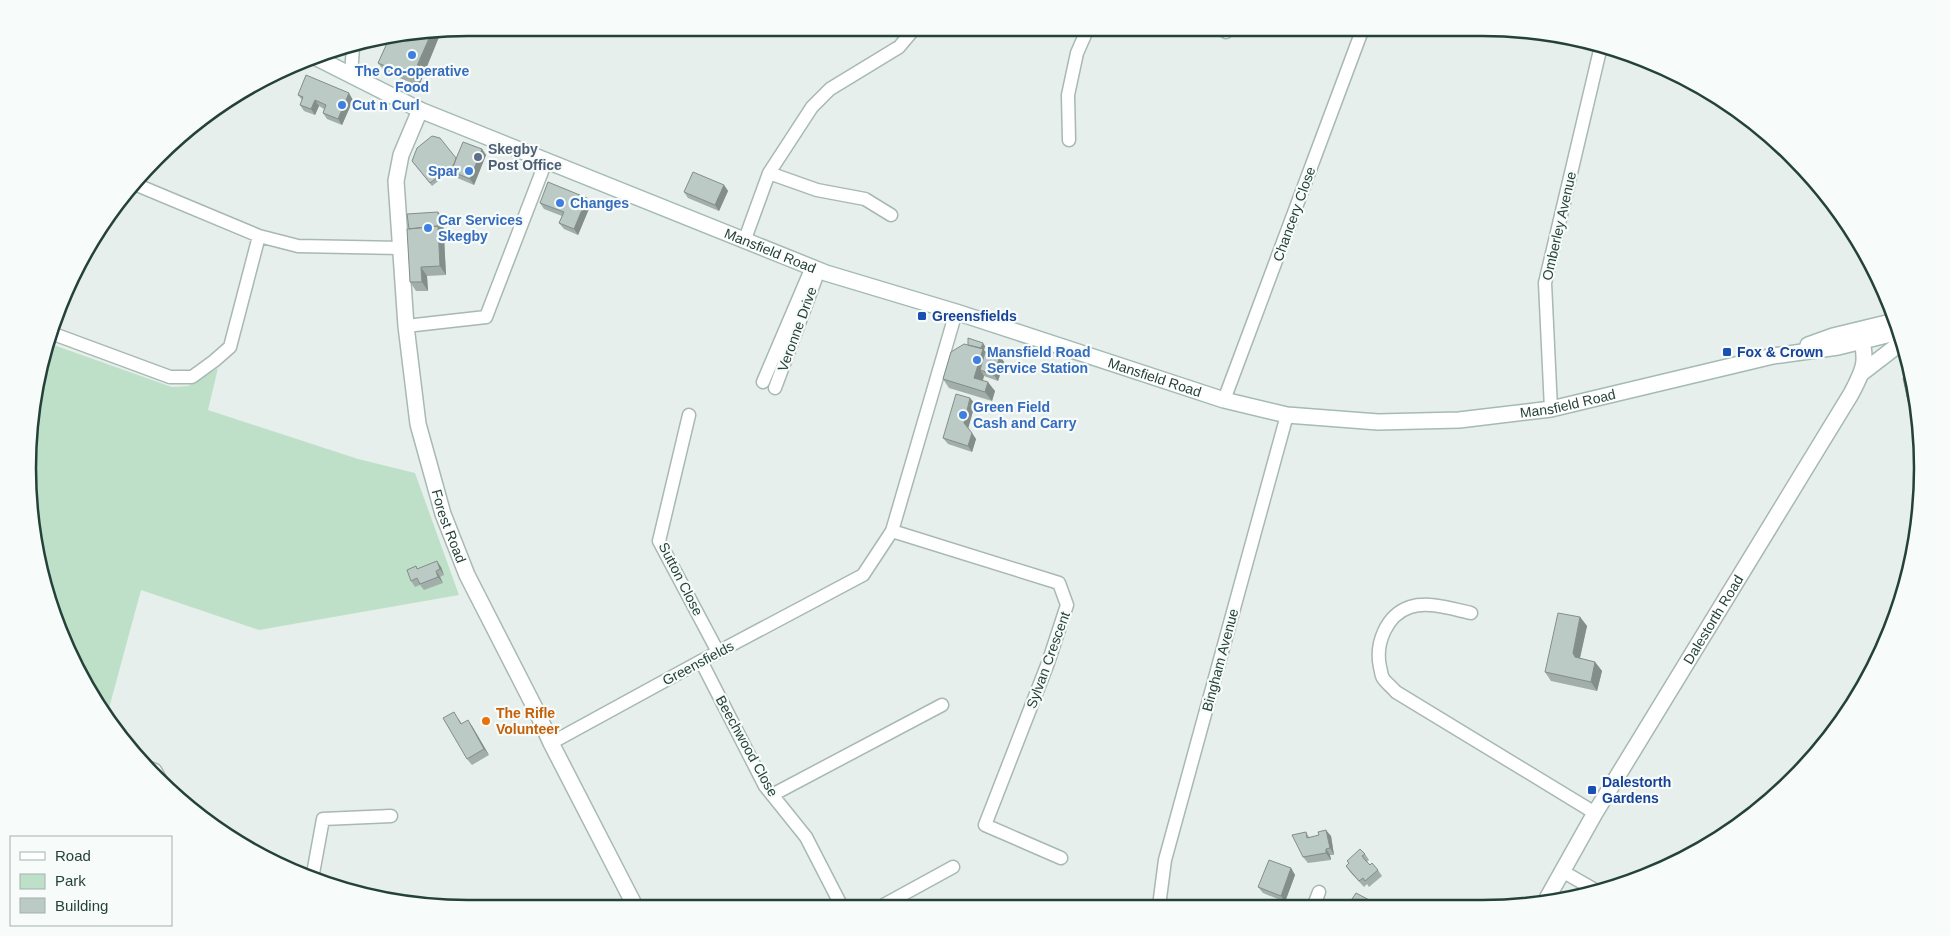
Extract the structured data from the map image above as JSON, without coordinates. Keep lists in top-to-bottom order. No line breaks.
{"streets":{"main road":["Mansfield Road","Forest Road","Dalestorth Road"],"street":["Chancery Close","Omberley Avenue","Veronne Drive","Sutton Close","Sylvan Crescent","Bingham Avenue","Greensfields","Beechwood Close"]},"crossings":[["Chancery Close","Mansfield Road"],["Omberley Avenue","Mansfield Road"],["Mansfield Road","Veronne Drive"],["Mansfield Road","Forest Road"],["Mansfield Road","Dalestorth Road"],["Mansfield Road","Bingham Avenue"],["Mansfield Road","Greensfields"],["Forest Road","Greensfields"],["Sutton Close","Greensfields"],["Sylvan Crescent","Greensfields"],["Greensfields","Beechwood Close"]],"places":{"other":["The Co-operative Food","Cut n Curl","Skegby Post Office","Spar","Changes","Car Services Skegby","Mansfield Road Service Station","Green Field Cash and Carry","The Rifle Volunteer"],"transit":["Greensfields","Fox & Crown","Dalestorth Gardens"]},"legend":["Road","Park","Building"]}
